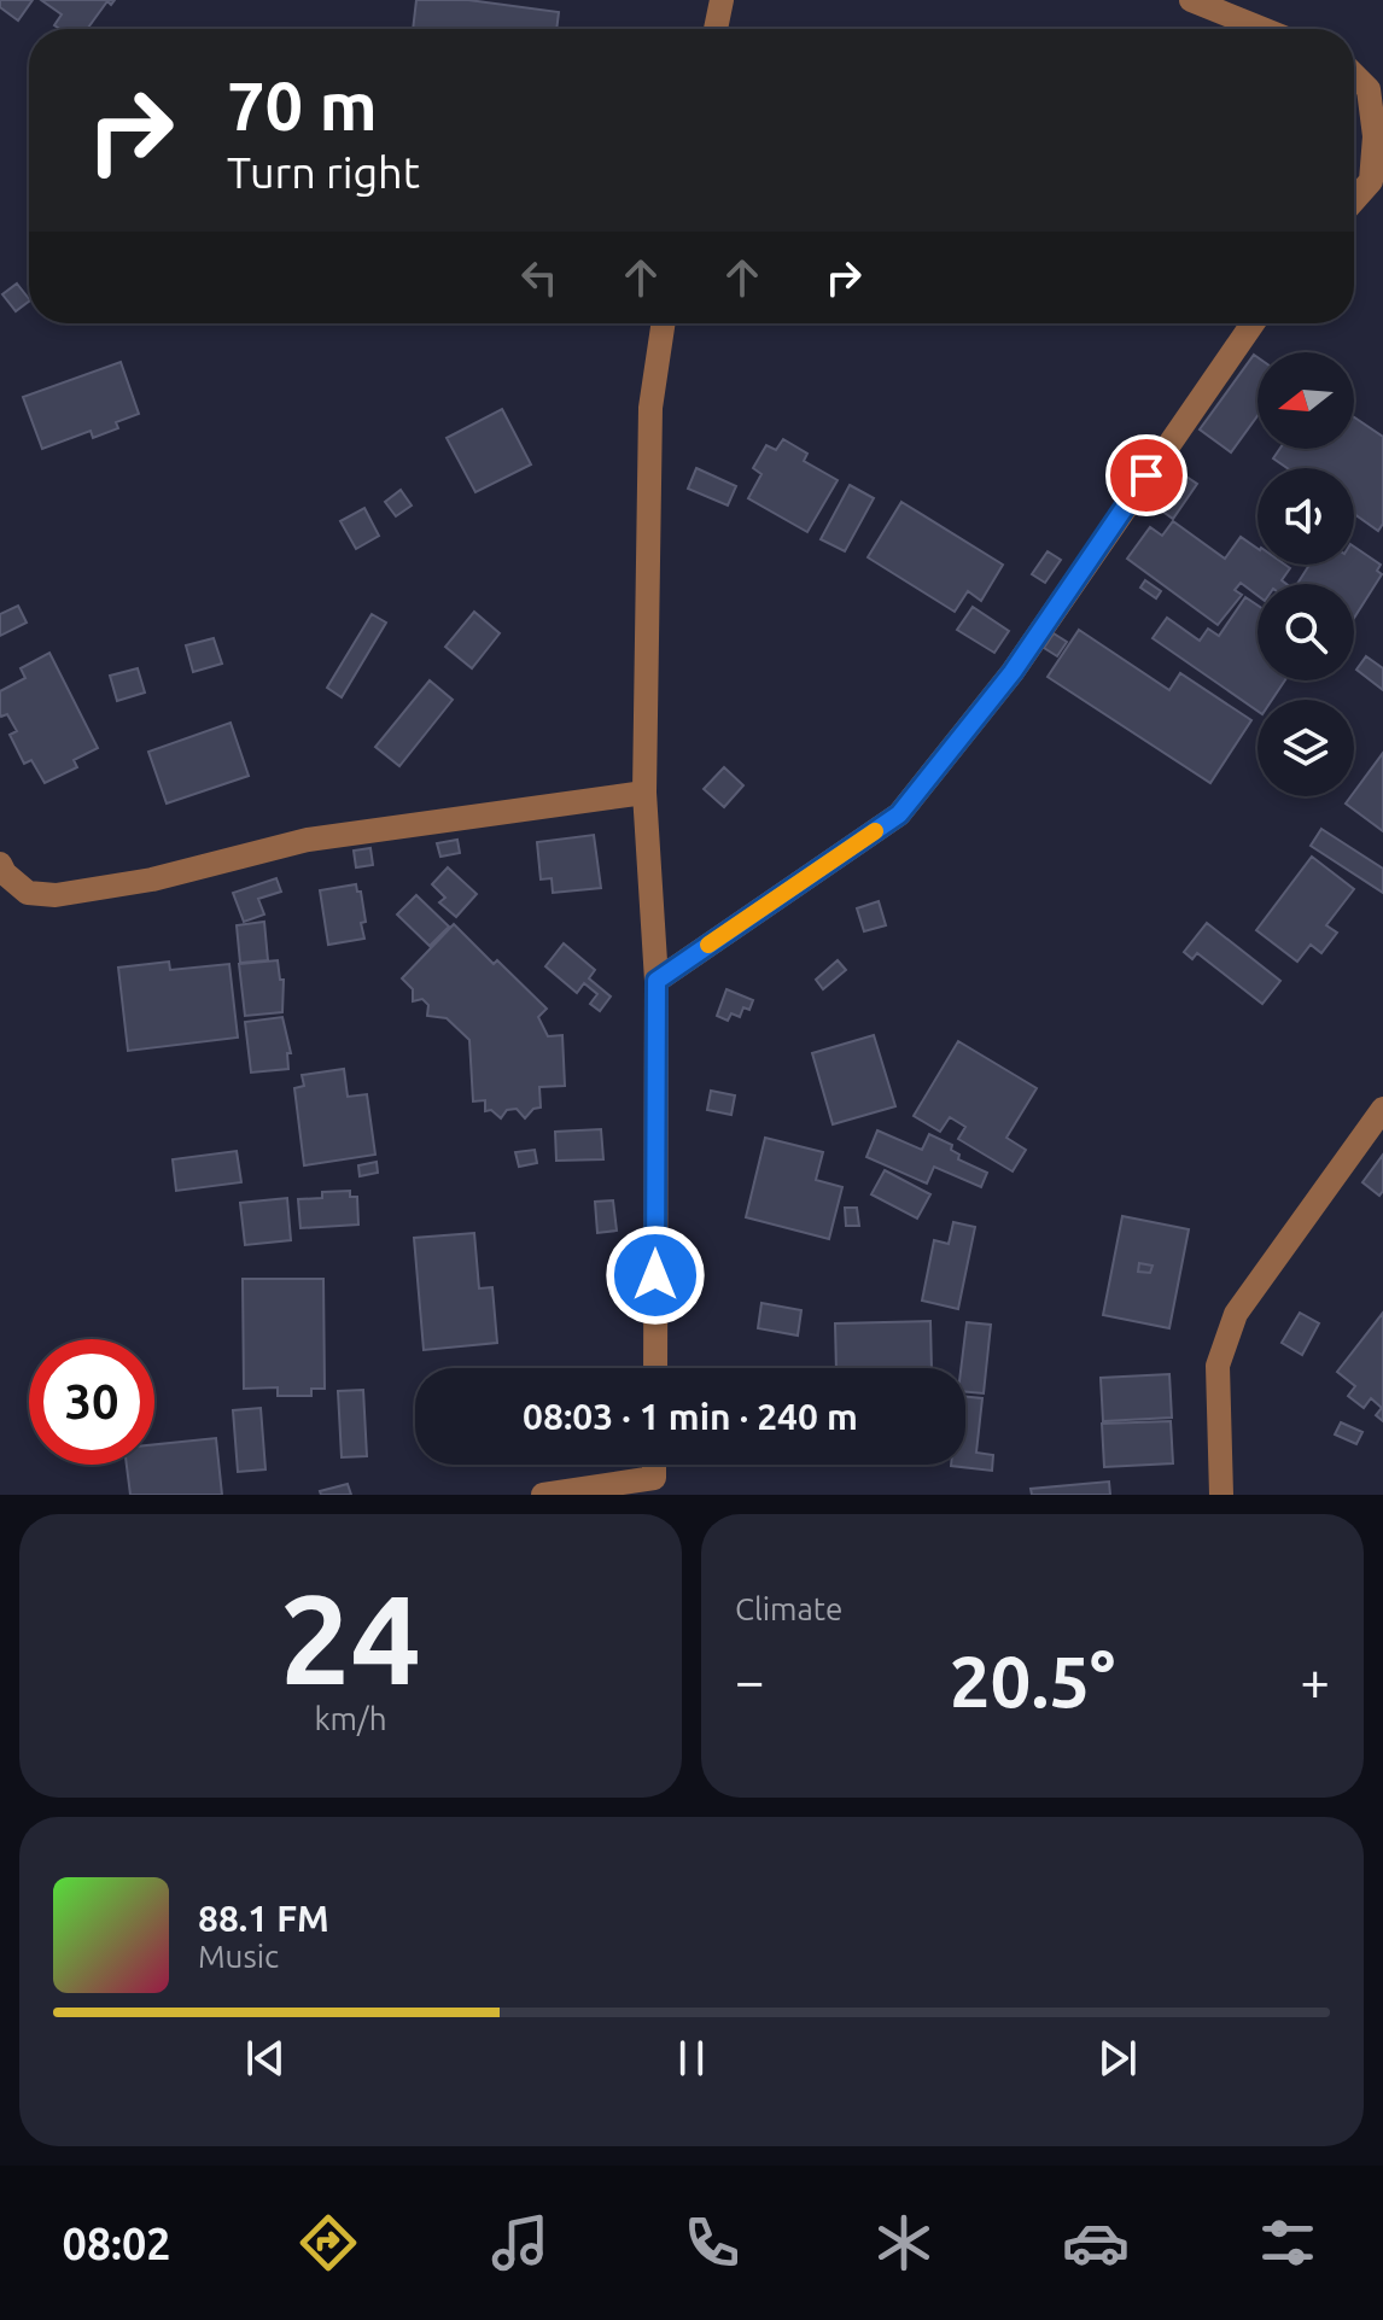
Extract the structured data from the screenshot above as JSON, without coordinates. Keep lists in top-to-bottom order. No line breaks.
{"north":"left","page":{"turn":["70 m","Turn right"],"limit":"30","trip":"08:03 · 1 min · 240 m","tile":[["24","km/h"],"Climate"],"heat":["−","20.5°","+"],"song":["88.1 FM","Music"],"tabs":"08:02"}}
